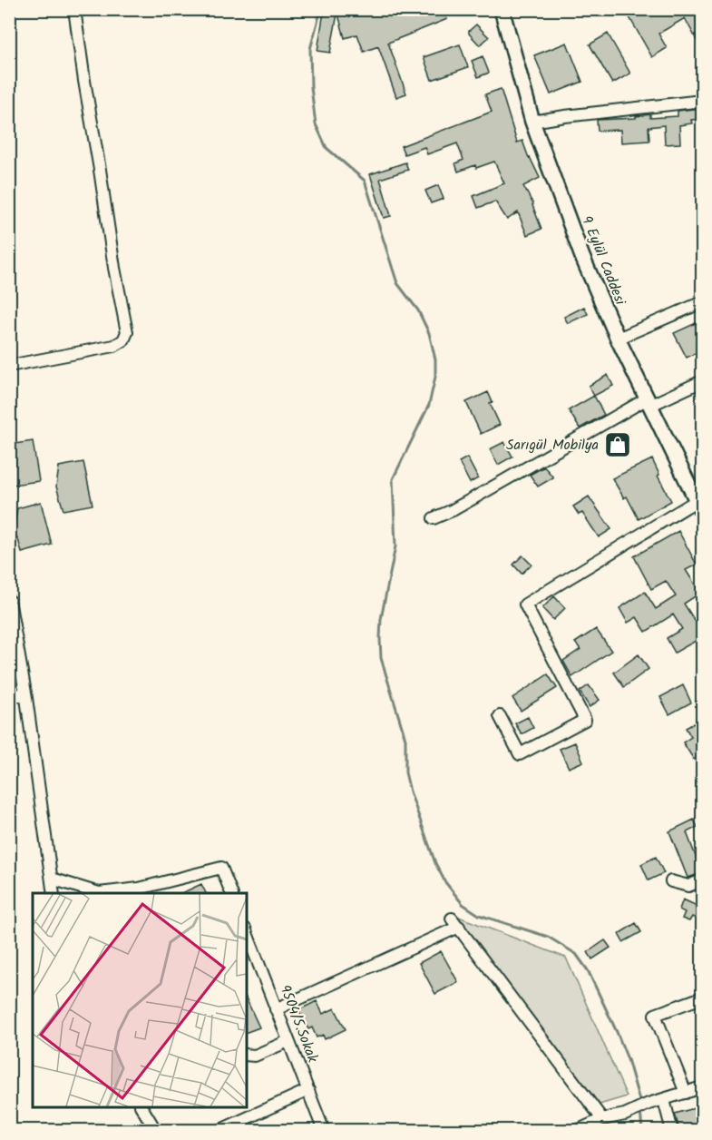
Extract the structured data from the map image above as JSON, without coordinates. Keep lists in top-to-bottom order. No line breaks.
{"streets":{"main road":["9 Eylül Caddesi"],"street":["9504/5.Sokak"]},"places":{"shop":["Sarıgül Mobilya"]}}
